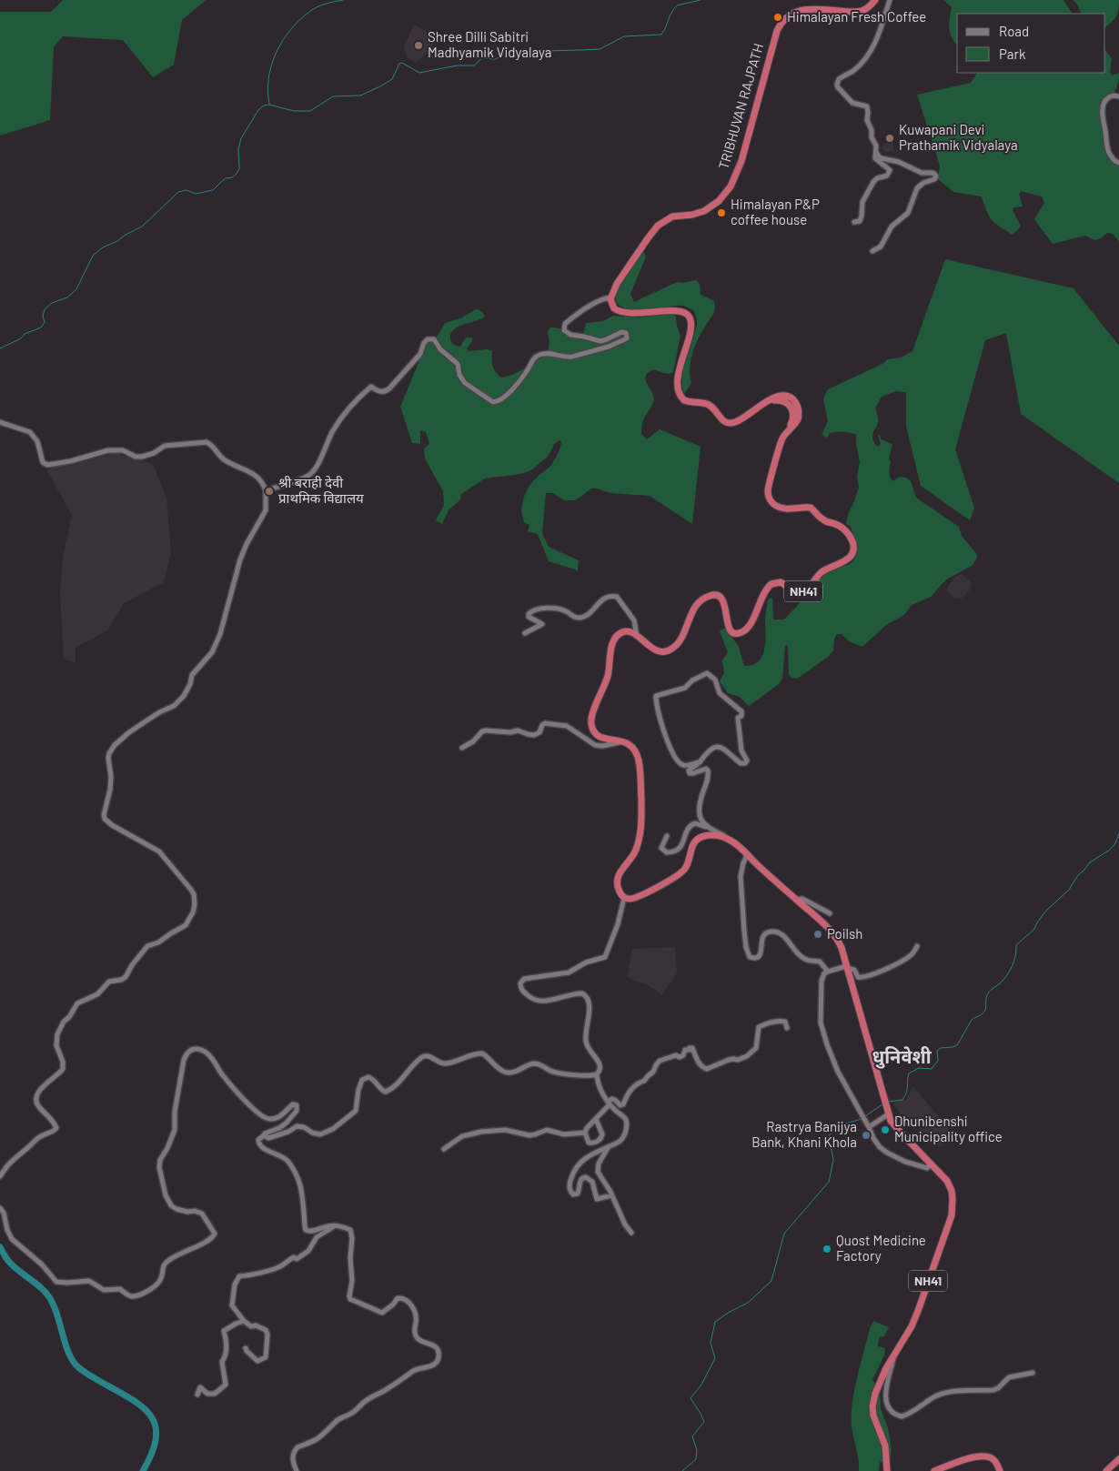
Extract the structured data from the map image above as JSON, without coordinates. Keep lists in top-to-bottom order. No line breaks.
{"streets":{"highway":["TRIBHUVAN RAJPATH","NH41"]},"crossings":[["TRIBHUVAN RAJPATH","NH41"]],"districts":["धुनिवेशी"],"places":["Himalayan Fresh Coffee","Shree Dilli Sabitri Madhyamik Vidyalaya","Kuwapani Devi Prathamik Vidyalaya","Himalayan P&P coffee house","श्री बराही देवी प्राथमिक विद्यालय","Poilsh","Dhunibenshi Municipality office","Rastrya Banijya Bank, Khani Khola","Quost Medicine Factory"],"legend":["Road","Park"]}
